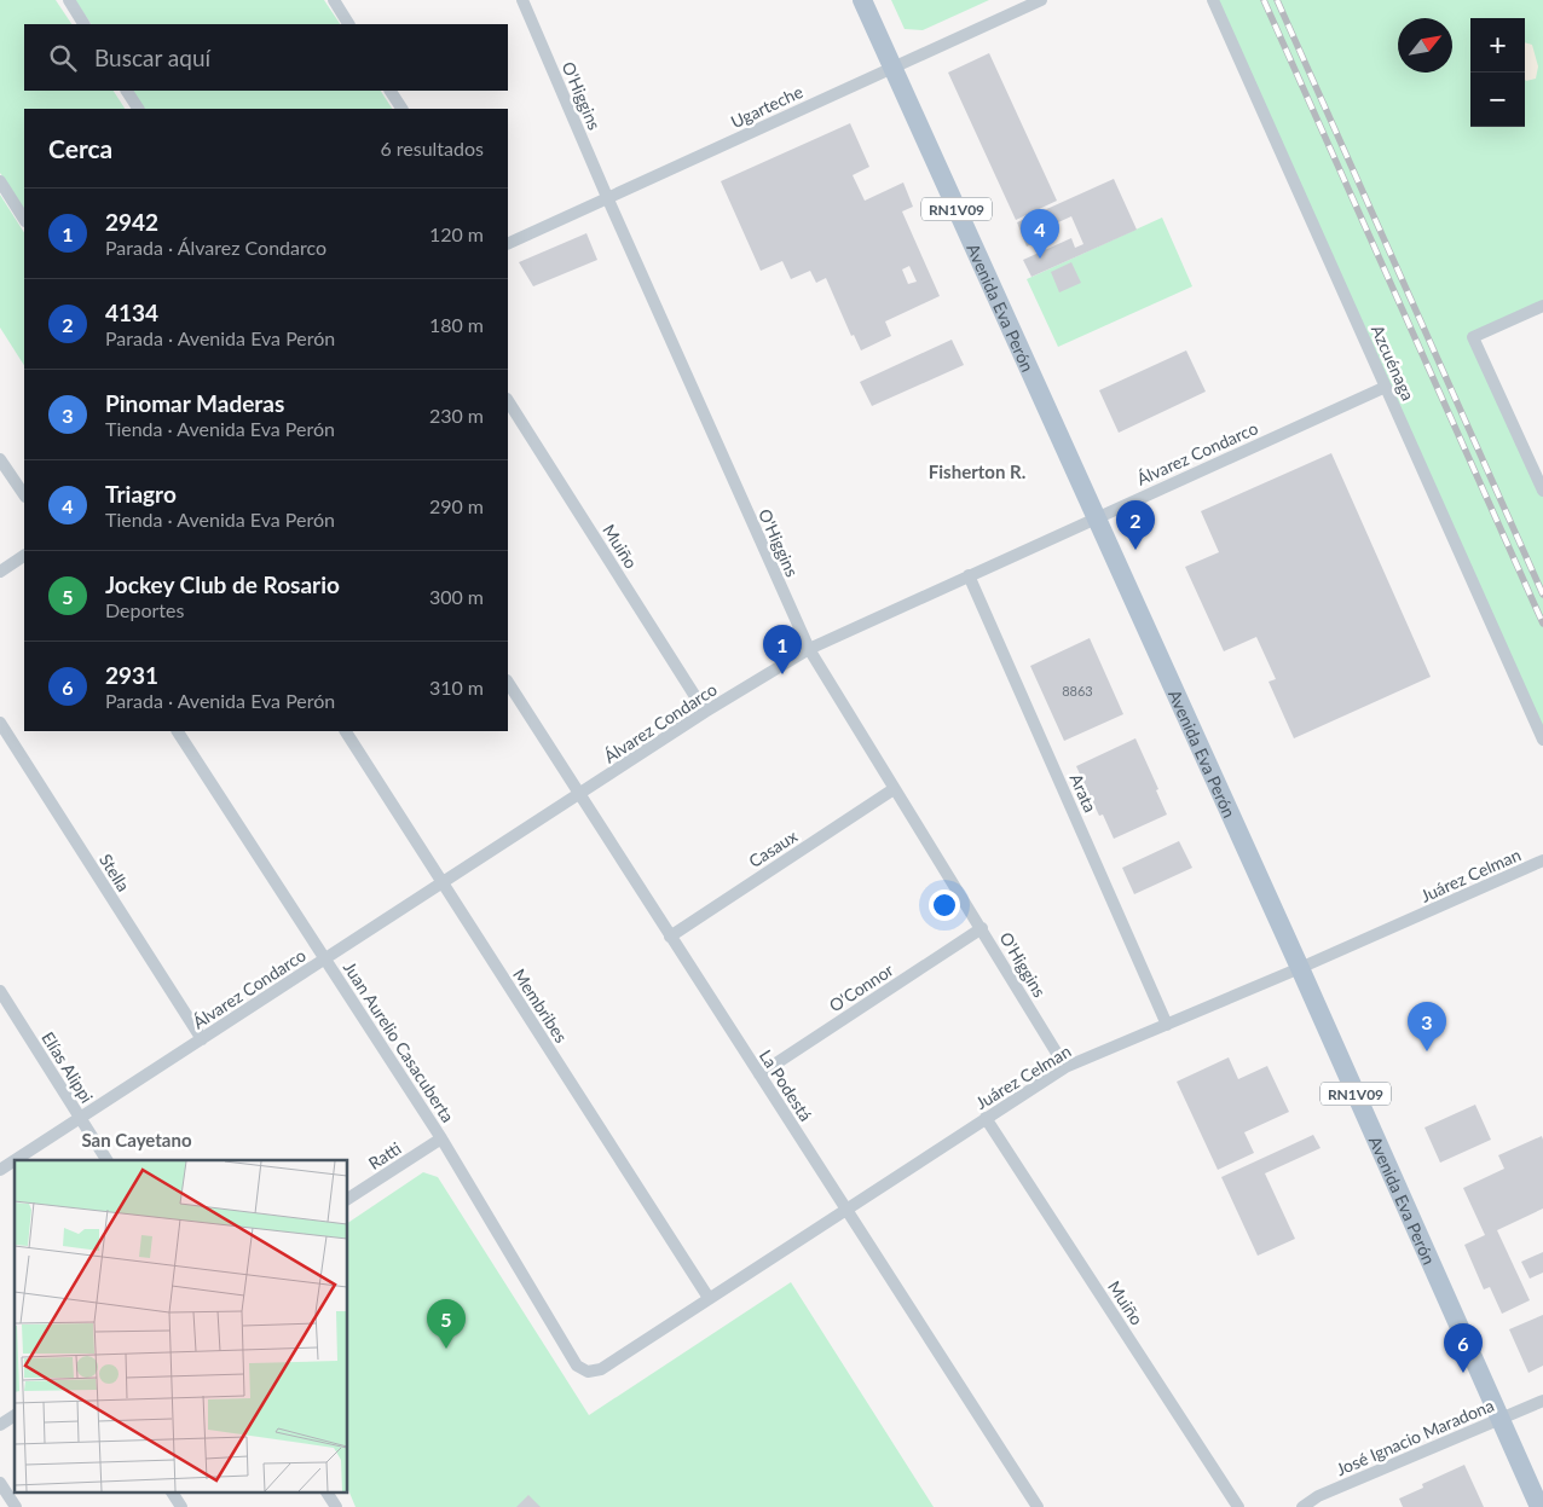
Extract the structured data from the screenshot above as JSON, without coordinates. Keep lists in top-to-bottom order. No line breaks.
{"streets":{"main road":["RN1V09","Avenida Eva Perón"],"street":["O'Higgins","Ugarteche","Azcuénaga","Álvarez Condarco","Muiño","Arata","Casaux","Stella","Juárez Celman","O'Connor","Membribes","Juan Aurelio Casacuberta","Elías Alippi","La Podestá","Ratti","José Ignacio Maradona"]},"crossings":[["O'Higgins","Ugarteche"],["O'Higgins","Álvarez Condarco"],["O'Higgins","Casaux"],["O'Higgins","Juárez Celman"],["O'Higgins","O'Connor"],["Ugarteche","Avenida Eva Perón"],["Avenida Eva Perón","Álvarez Condarco"],["Avenida Eva Perón","Juárez Celman"],["Avenida Eva Perón","José Ignacio Maradona"],["Azcuénaga","Álvarez Condarco"],["Álvarez Condarco","Muiño"],["Álvarez Condarco","Arata"],["Álvarez Condarco","Stella"],["Álvarez Condarco","Membribes"],["Álvarez Condarco","Juan Aurelio Casacuberta"],["Álvarez Condarco","Elías Alippi"],["Álvarez Condarco","La Podestá"],["Muiño","Juárez Celman"],["Arata","Juárez Celman"],["Casaux","La Podestá"],["Juárez Celman","Membribes"],["Juárez Celman","Juan Aurelio Casacuberta"],["Juárez Celman","La Podestá"],["O'Connor","La Podestá"],["Juan Aurelio Casacuberta","Ratti"]],"districts":["Fisherton R.","San Cayetano"],"house_numbers":["8863"],"north":"top right","page":{"map_buttons":["+","−"],"search":"Buscar aquí","heading":["Cerca","6 resultados"],"list":[{"mark":"1","name":"2942","note":"Parada · Álvarez Condarco","value":"120 m"},{"mark":"2","name":"4134","note":"Parada · Avenida Eva Perón","value":"180 m"},{"mark":"3","name":"Pinomar Maderas","note":"Tienda · Avenida Eva Perón","value":"230 m"},{"mark":"4","name":"Triagro","note":"Tienda · Avenida Eva Perón","value":"290 m"},{"mark":"5","name":"Jockey Club de Rosario","note":"Deportes","value":"300 m"},{"mark":"6","name":"2931","note":"Parada · Avenida Eva Perón","value":"310 m"}],"pins":["4","2","1","3","5","6"]}}
